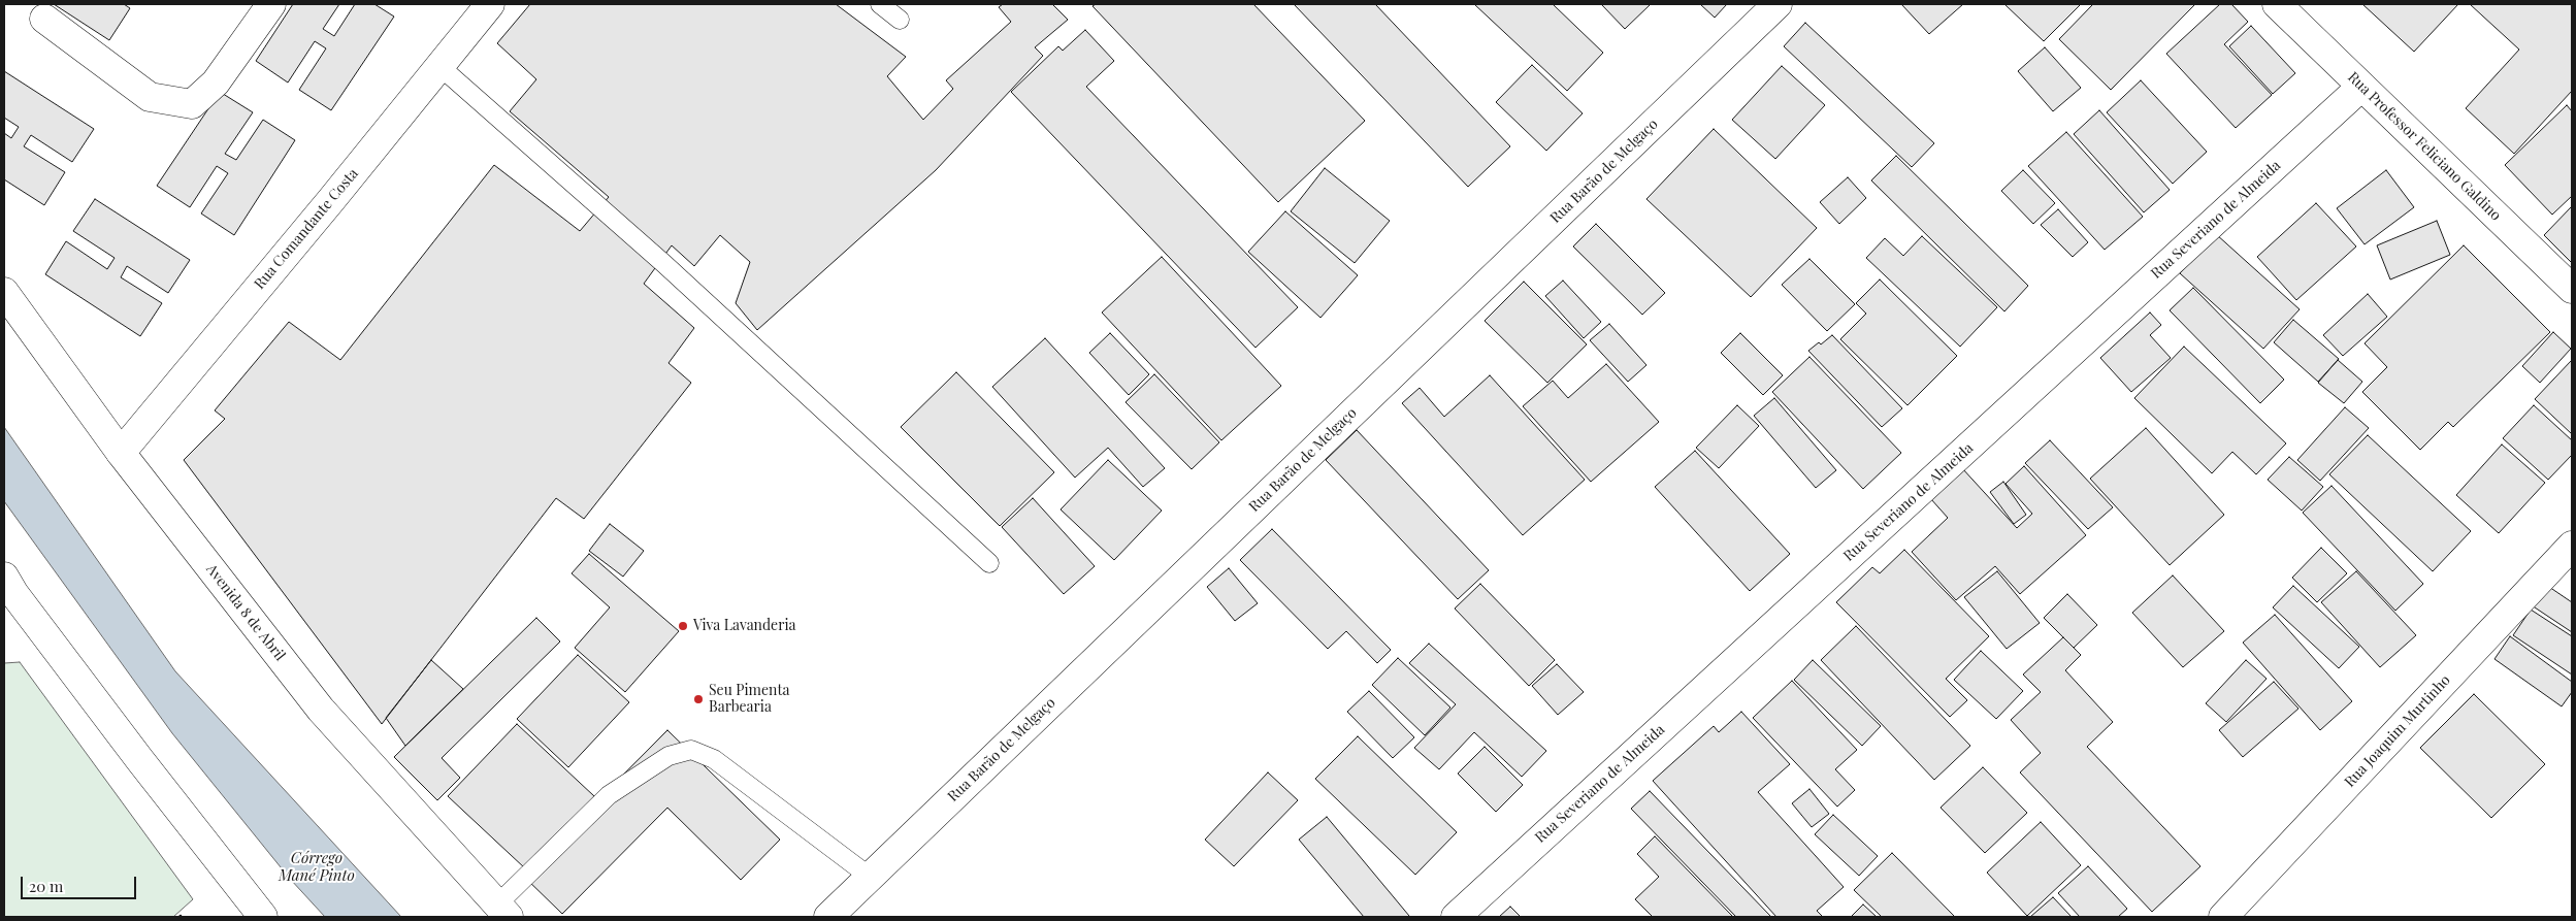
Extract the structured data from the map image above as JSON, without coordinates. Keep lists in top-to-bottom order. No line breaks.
{"streets":{"street":["Rua Professor Feliciano Galdino","Rua Barão de Melgaço","Rua Severiano de Almeida","Rua Comandante Costa","Avenida 8 de Abril","Rua Joaquim Murtinho"]},"crossings":[["Rua Professor Feliciano Galdino","Rua Severiano de Almeida"],["Rua Comandante Costa","Avenida 8 de Abril"]],"water":["Córrego Mané Pinto"],"places":["Viva Lavanderia","Seu Pimenta Barbearia"],"scale_bar":"20 m"}
